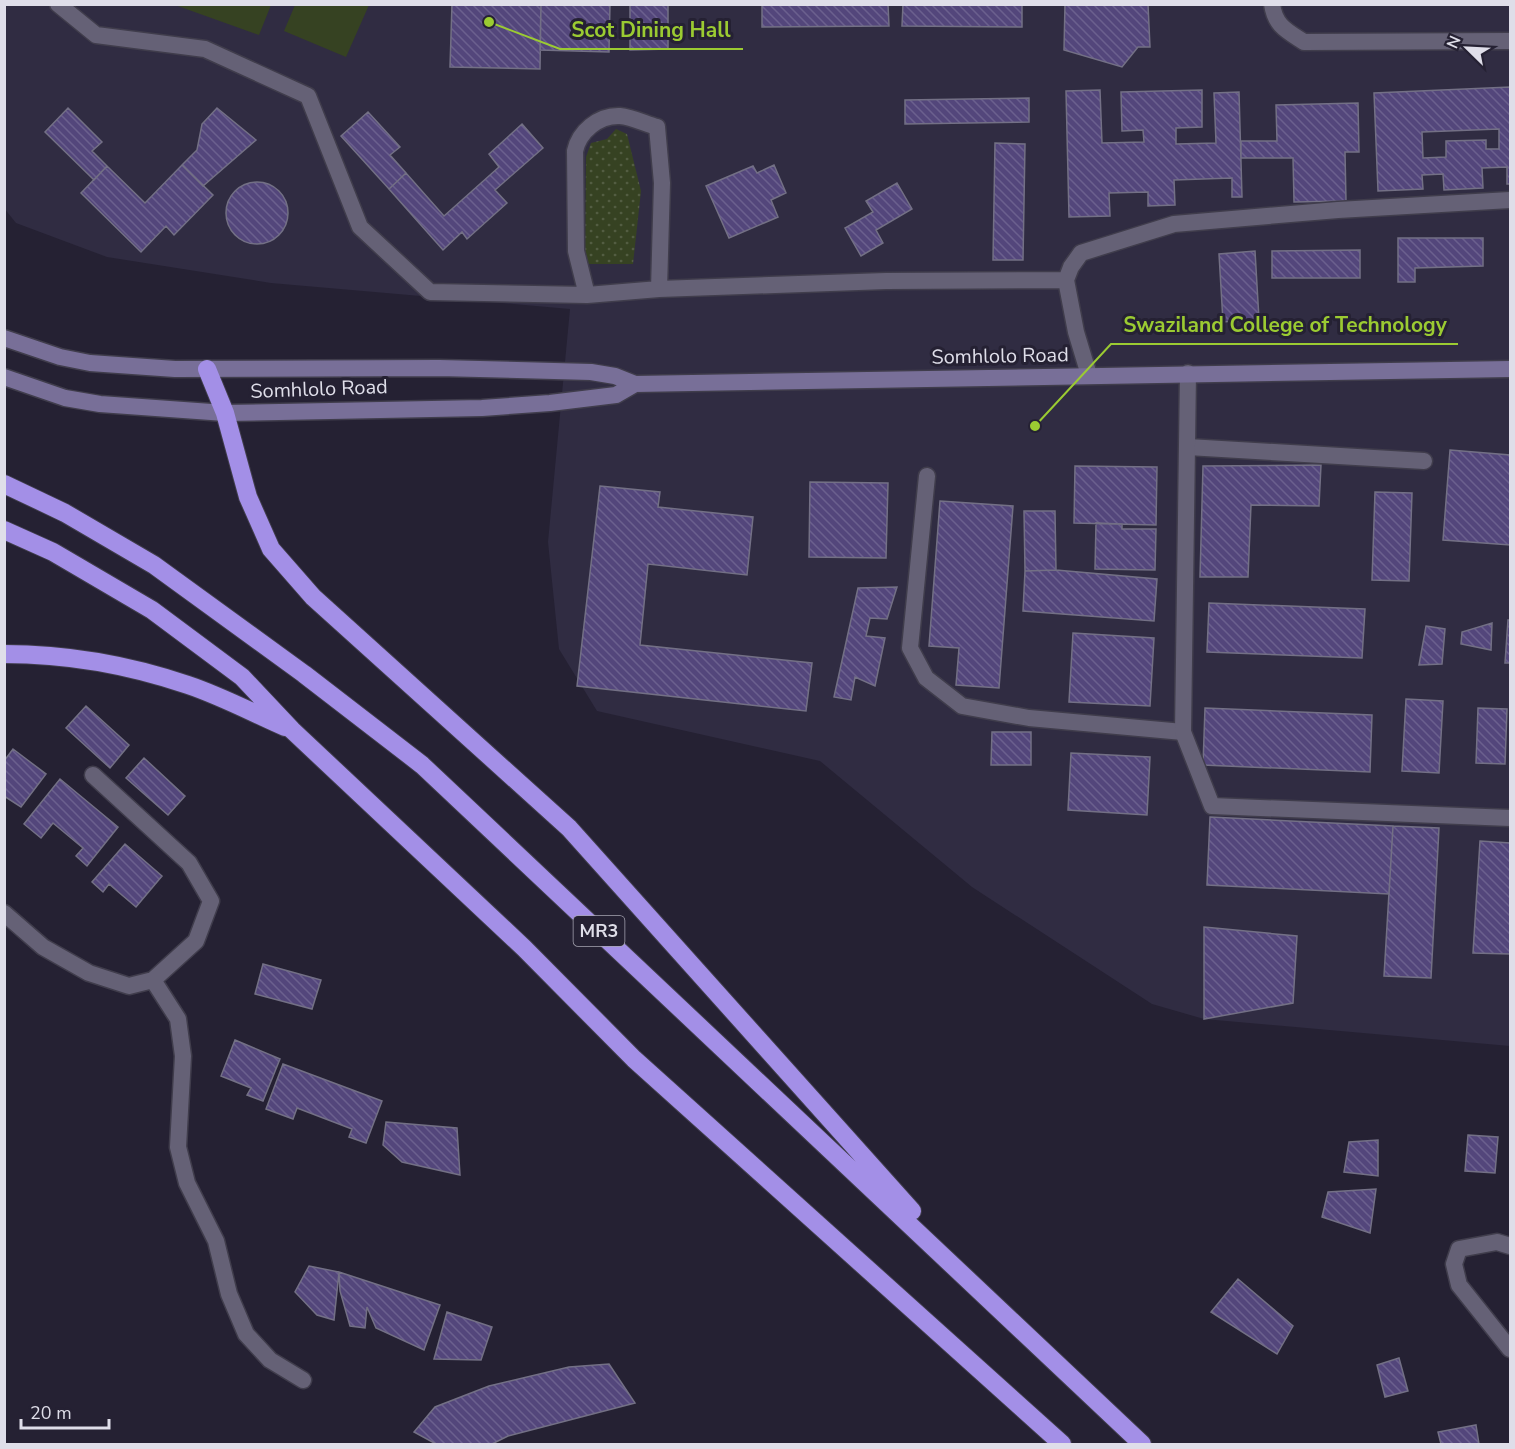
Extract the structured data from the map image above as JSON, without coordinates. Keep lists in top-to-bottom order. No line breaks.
{"streets":{"highway":["MR3"],"main road":["Somhlolo Road"]},"places":["Scot Dining Hall","Swaziland College of Technology"],"scale_bar":"20 m","north":"top left"}
